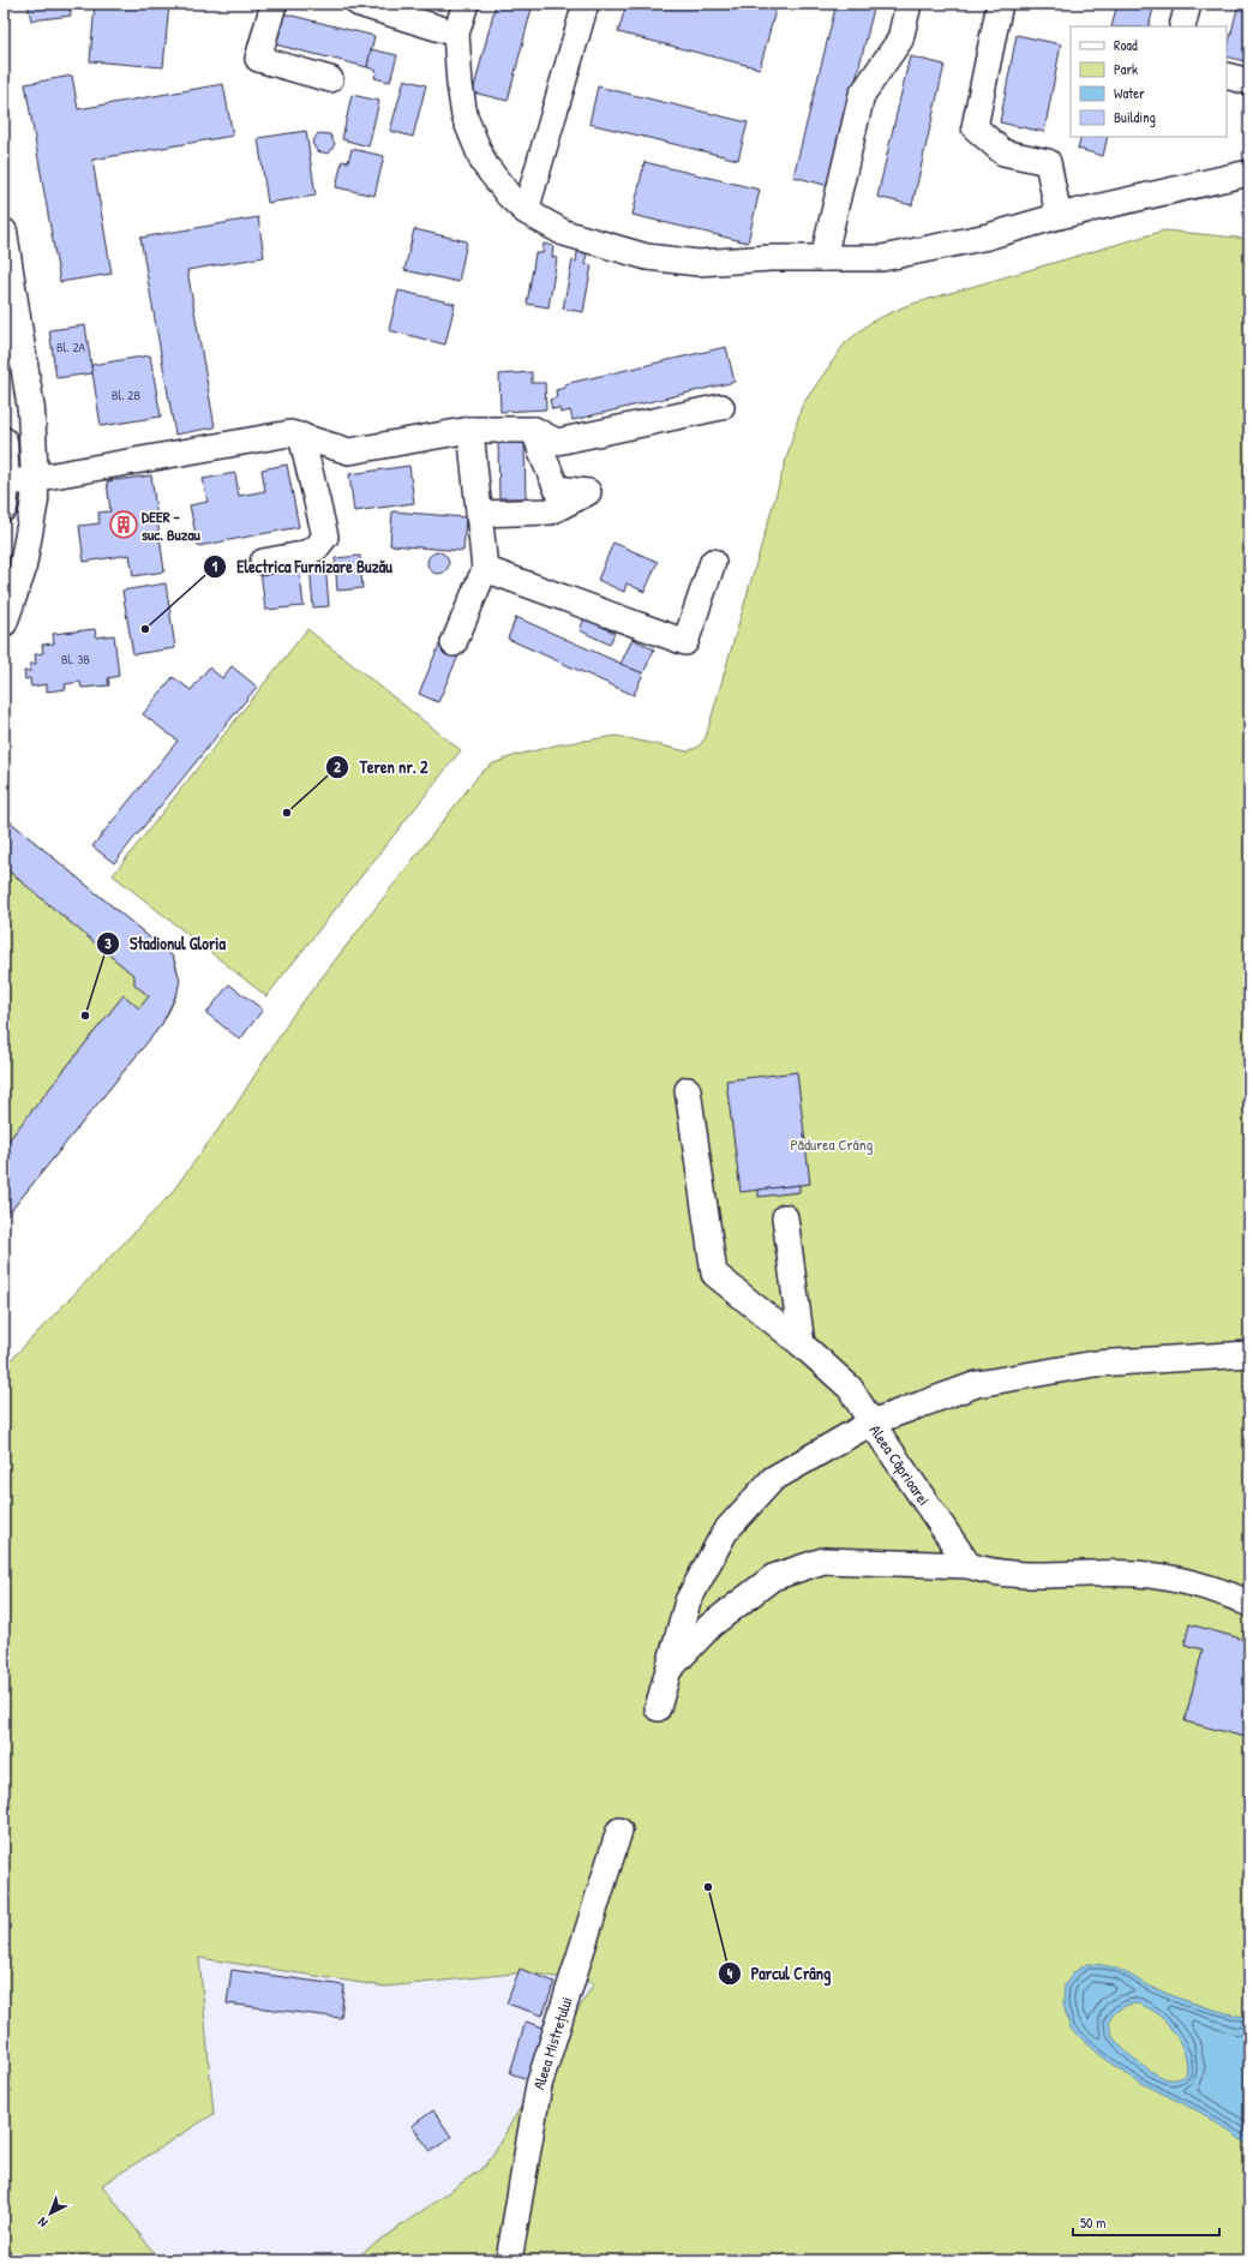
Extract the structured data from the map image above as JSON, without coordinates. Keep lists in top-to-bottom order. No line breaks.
{"streets":{"lane":["Aleea Căprioarei","Aleea Mistrețului"]},"parks":["Pădurea Crâng"],"places":{"building":["DEER - suc. Buzau"],"other":["Electrica Furnizare Buzău","Teren nr. 2","Stadionul Gloria","Parcul Crâng"]},"house_numbers":["Bl. 2A","Bl. 2B","Bl. 3B"],"legend":["Road","Park","Water","Building"],"scale_bar":"50 m","north":"bottom left"}
